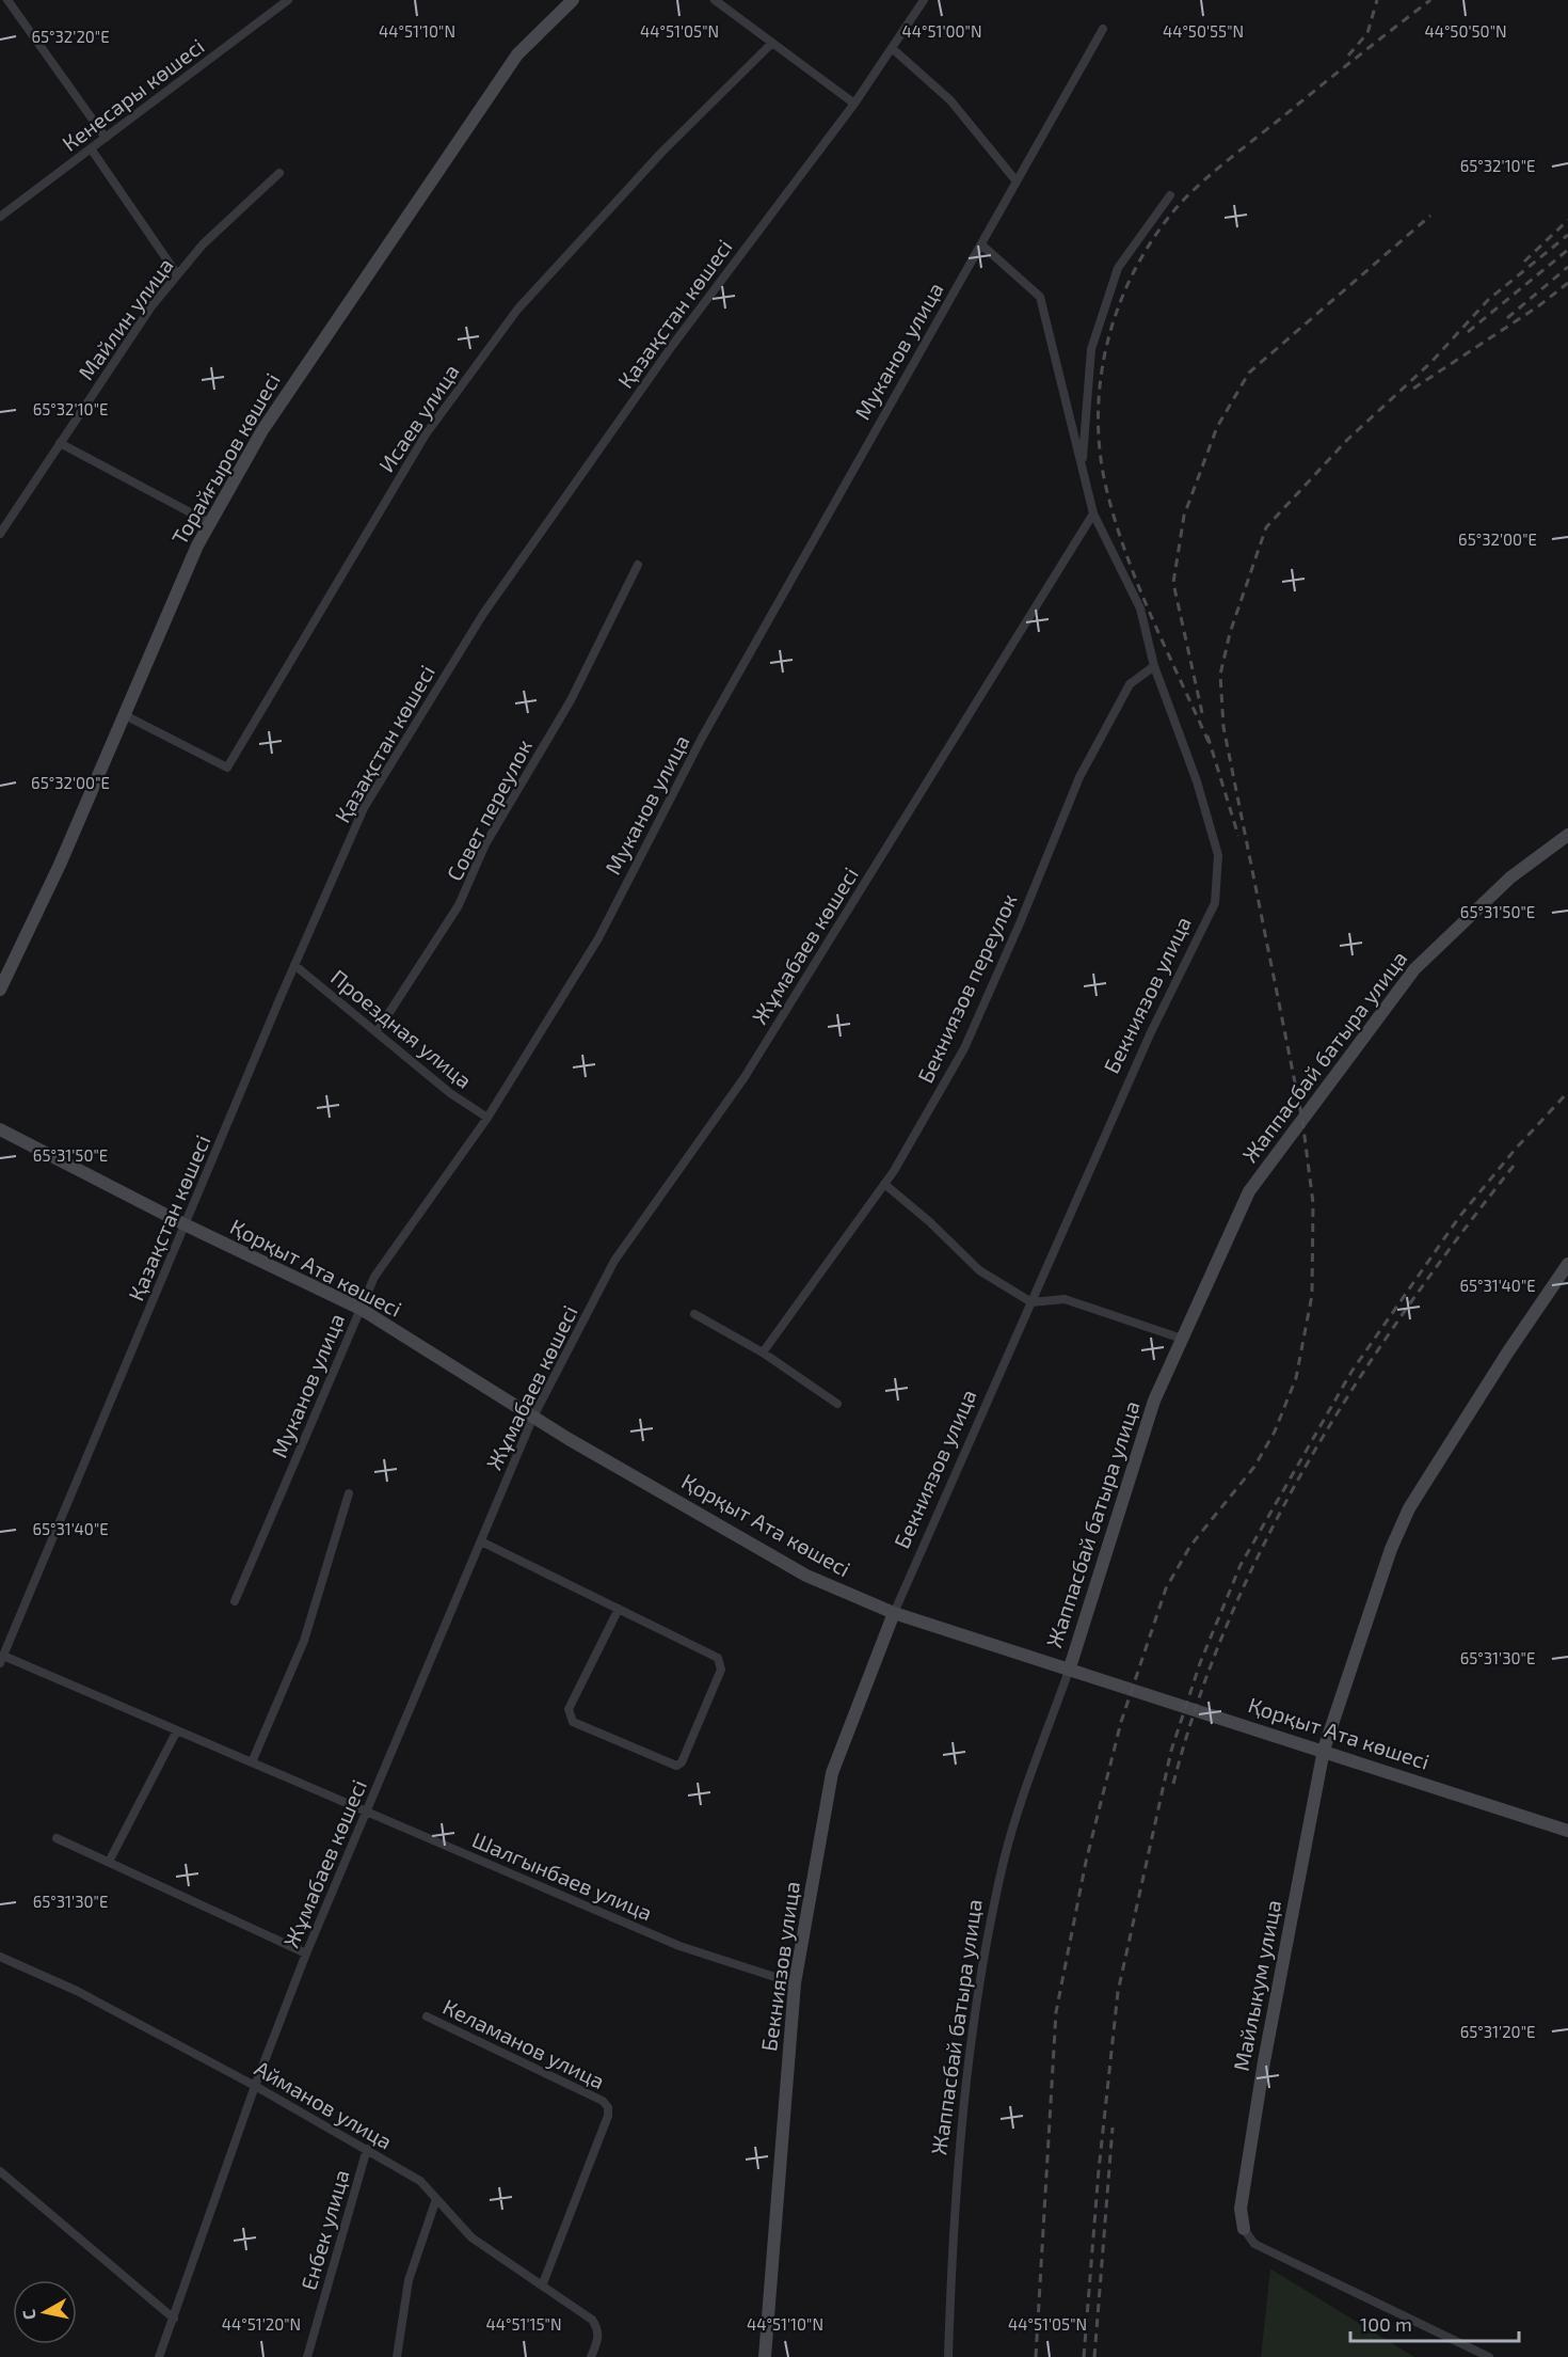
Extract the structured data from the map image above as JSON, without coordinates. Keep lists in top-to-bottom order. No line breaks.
{"streets":{"street":["Кенесары көшесі","Қазақстан көшесі","Майлин улица","Муканов улица","Исаев улица","Торайғыров көшесі","Совет переулок","Жұмабаев көшесі","Бекниязов переулок","Бекниязов улица","Проездная улица","Жаппасбай батыра улица","Қорқыт Ата көшесі","Шалгынбаев улица","Майлыкум улица","Келаманов улица","Айманов улица","Енбек улица"]},"crossings":[["Қазақстан көшесі","Проездная улица"],["Қазақстан көшесі","Қорқыт Ата көшесі"],["Қазақстан көшесі","Шалгынбаев улица"],["Муканов улица","Бекниязов улица"],["Муканов улица","Проездная улица"],["Муканов улица","Қорқыт Ата көшесі"],["Исаев улица","Торайғыров көшесі"],["Совет переулок","Проездная улица"],["Жұмабаев көшесі","Бекниязов улица"],["Жұмабаев көшесі","Қорқыт Ата көшесі"],["Жұмабаев көшесі","Шалгынбаев улица"],["Жұмабаев көшесі","Айманов улица"],["Бекниязов переулок","Бекниязов улица"],["Бекниязов улица","Қорқыт Ата көшесі"],["Бекниязов улица","Шалгынбаев улица"],["Жаппасбай батыра улица","Қорқыт Ата көшесі"],["Қорқыт Ата көшесі","Майлыкум улица"],["Келаманов улица","Айманов улица"],["Айманов улица","Енбек улица"]],"scale_bar":"100 m","north":"left","coordinates":["44°50'55\"N","44°50'50\"N","44°51'10\"N","44°51'05\"N","44°51'00\"N","65°32'20\"E","65°32'10\"E","65°32'00\"E","65°31'50\"E","65°31'40\"E","65°31'30\"E","65°31'20\"E","44°51'20\"N","44°51'15\"N"]}
